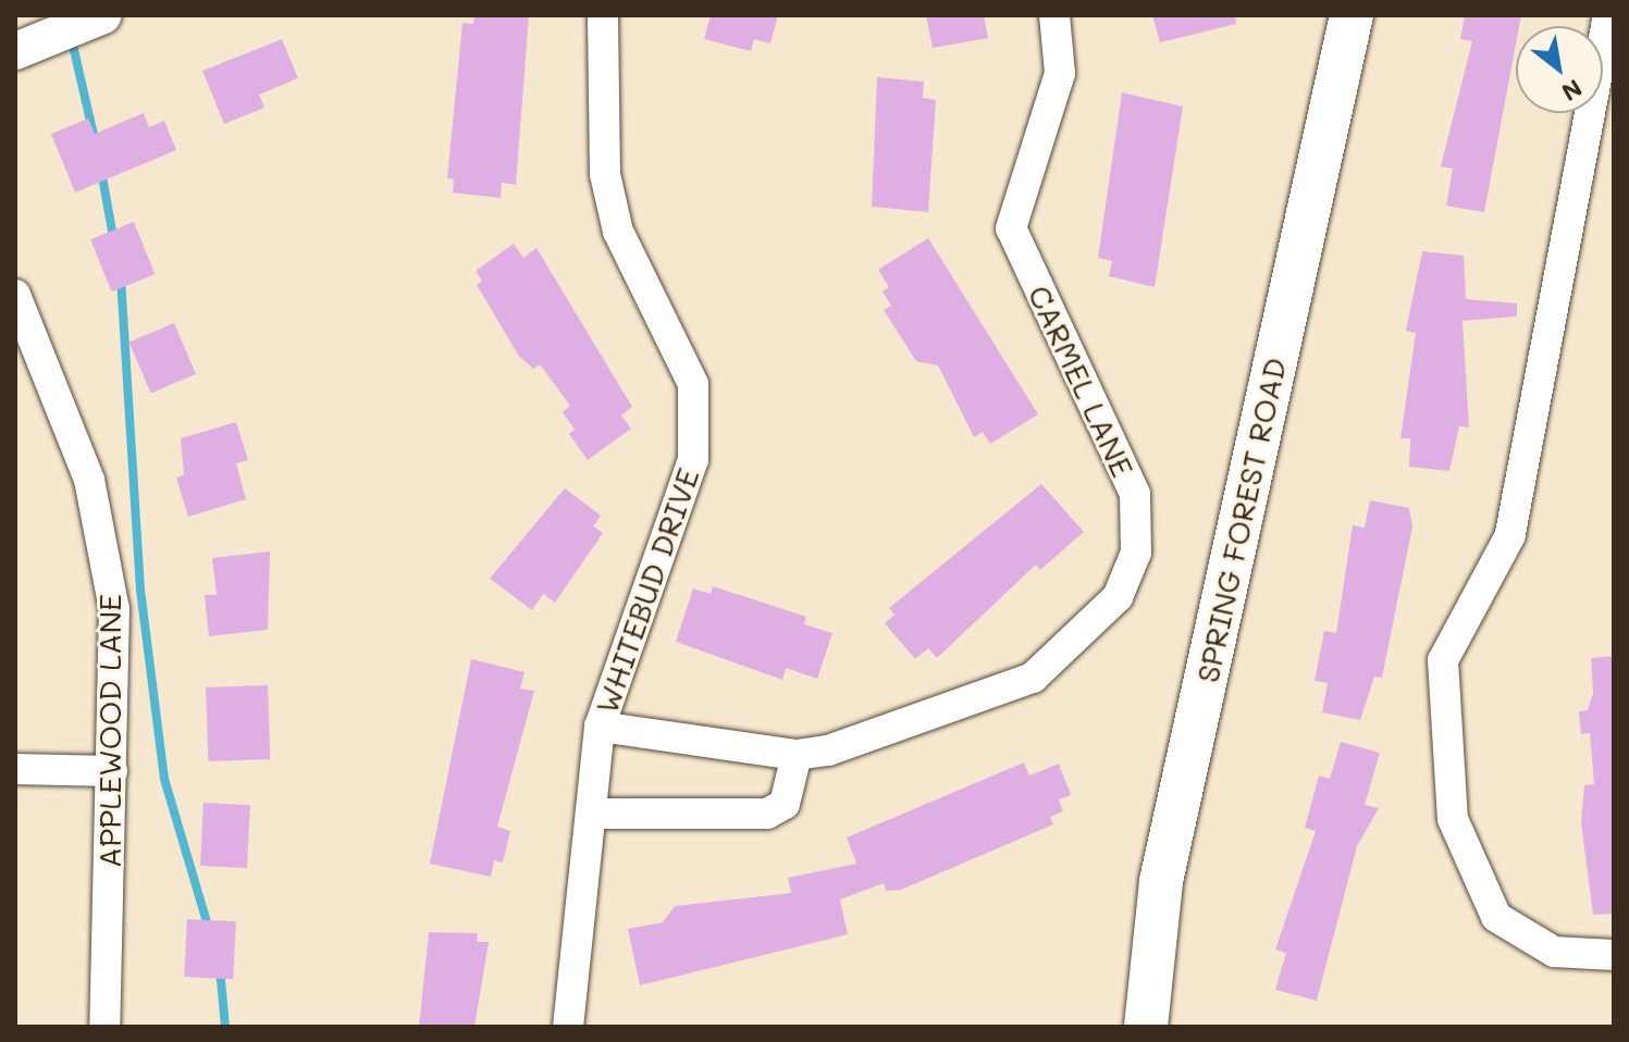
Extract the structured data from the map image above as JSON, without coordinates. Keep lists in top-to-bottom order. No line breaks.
{"streets":{"main road":["SPRING FOREST ROAD"],"street":["CARMEL LANE","WHITEBUD DRIVE","APPLEWOOD LANE"]},"crossings":[["CARMEL LANE","WHITEBUD DRIVE"]],"north":"bottom right"}
